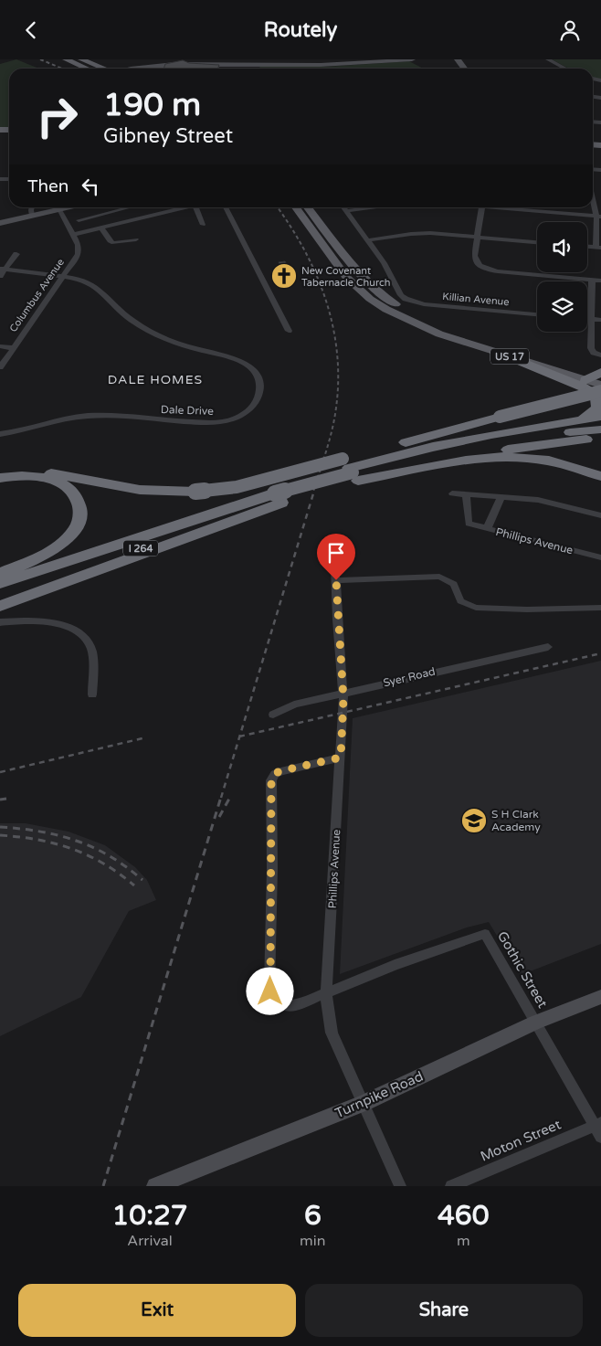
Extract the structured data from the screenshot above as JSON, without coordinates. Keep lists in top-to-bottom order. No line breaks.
{"streets":{"highway":["I 264"],"main road":["US 17"],"street":["Columbus Avenue","Killian Avenue","Dale Drive","Phillips Avenue","Syer Road","Gothic Street","Turnpike Road","Moton Street"]},"crossings":[["Columbus Avenue","Dale Drive"],["Phillips Avenue","Syer Road"],["Phillips Avenue","Gothic Street"],["Phillips Avenue","Turnpike Road"],["Gothic Street","Turnpike Road"],["Gothic Street","Moton Street"]],"districts":["DALE HOMES"],"places":{"church":["New Covenant Tabernacle Church"],"school or university":["S H Clark Academy"]},"page":{"header":"Routely","turn":["190 m","Gibney Street"],"then":"Then","eta":["10:27","Arrival","6","min","460","m"],"buttons":["Exit","Share"]}}
